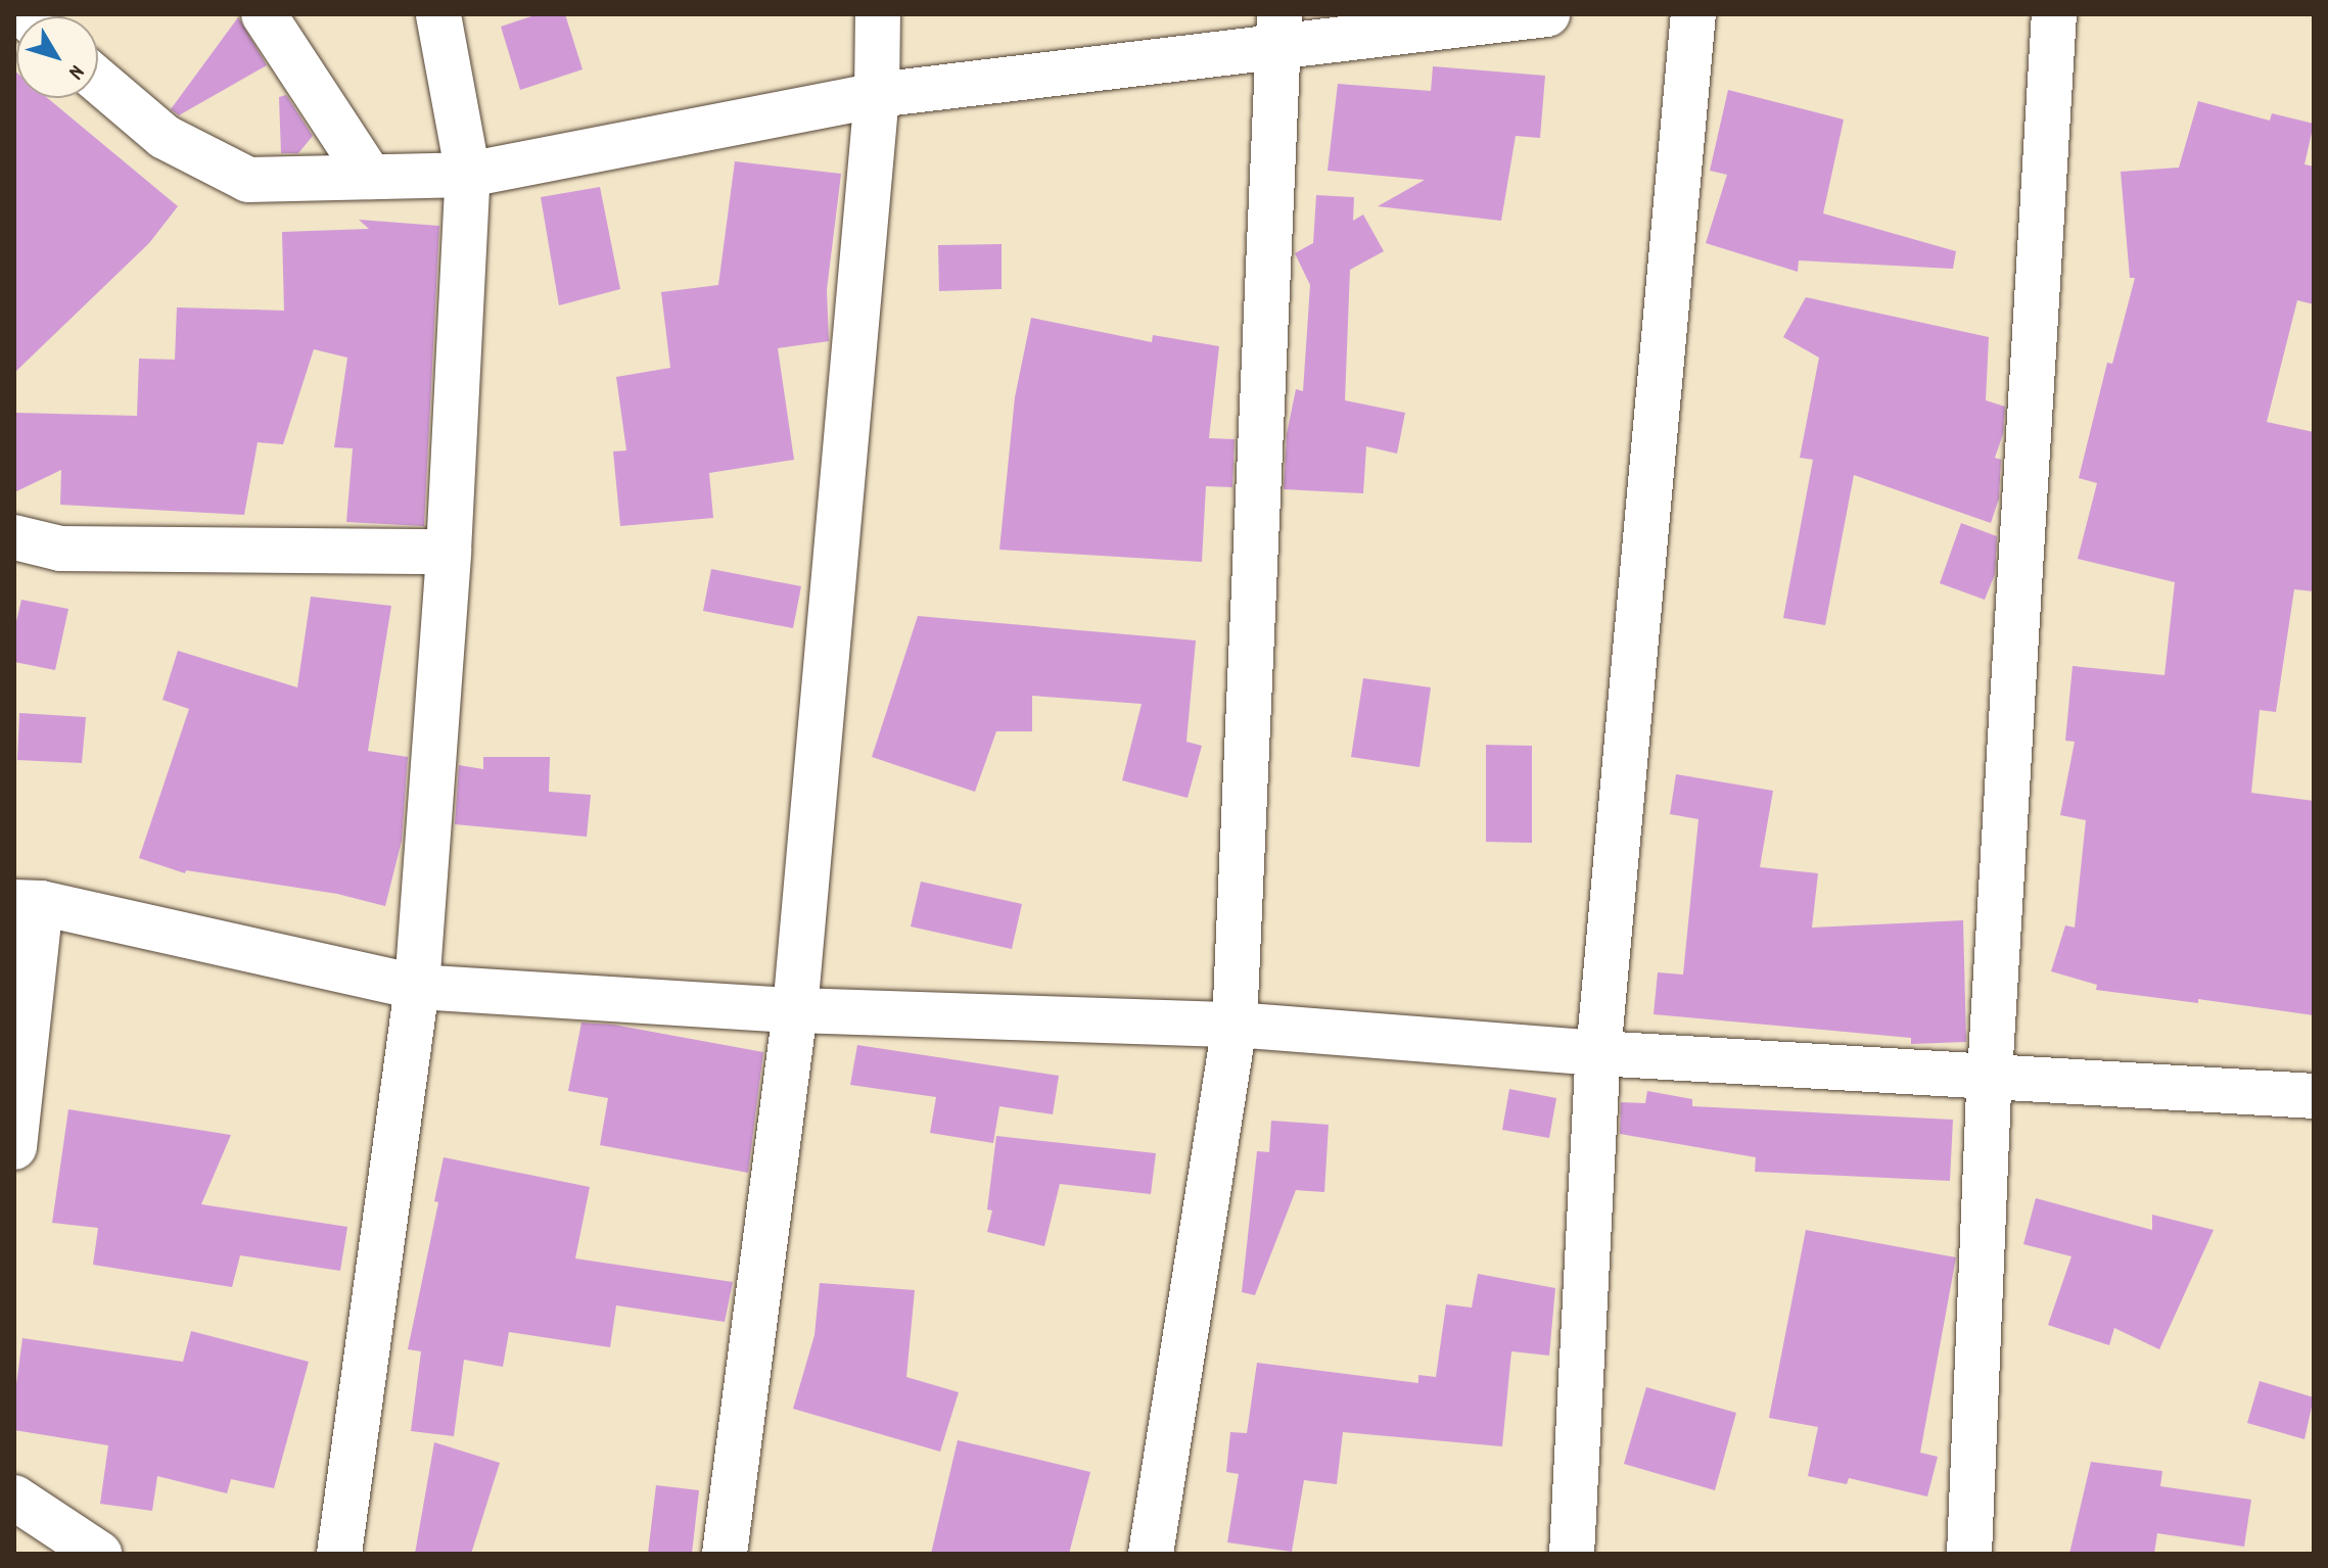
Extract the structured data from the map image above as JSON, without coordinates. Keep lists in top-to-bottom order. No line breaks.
{"north":"bottom right"}
